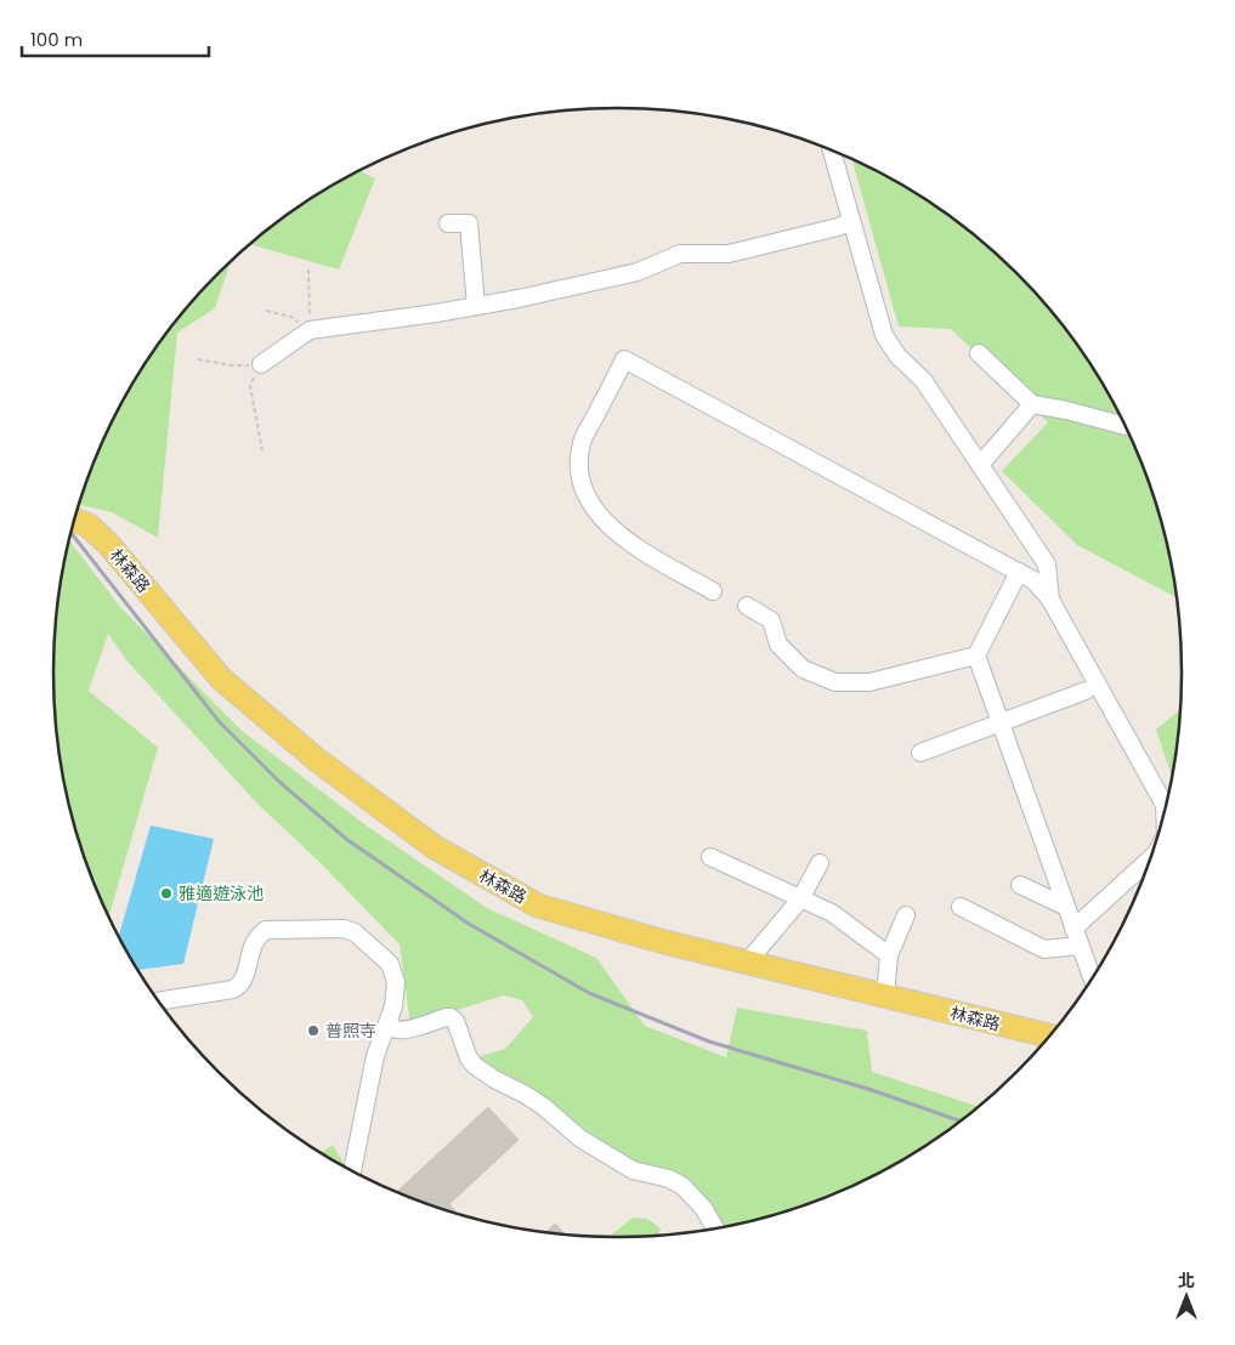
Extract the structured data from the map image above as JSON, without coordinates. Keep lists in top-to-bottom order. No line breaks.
{"streets":{"main road":["林森路"]},"places":["雅適遊泳池","普照寺"],"scale_bar":"100 m","north":"top"}
